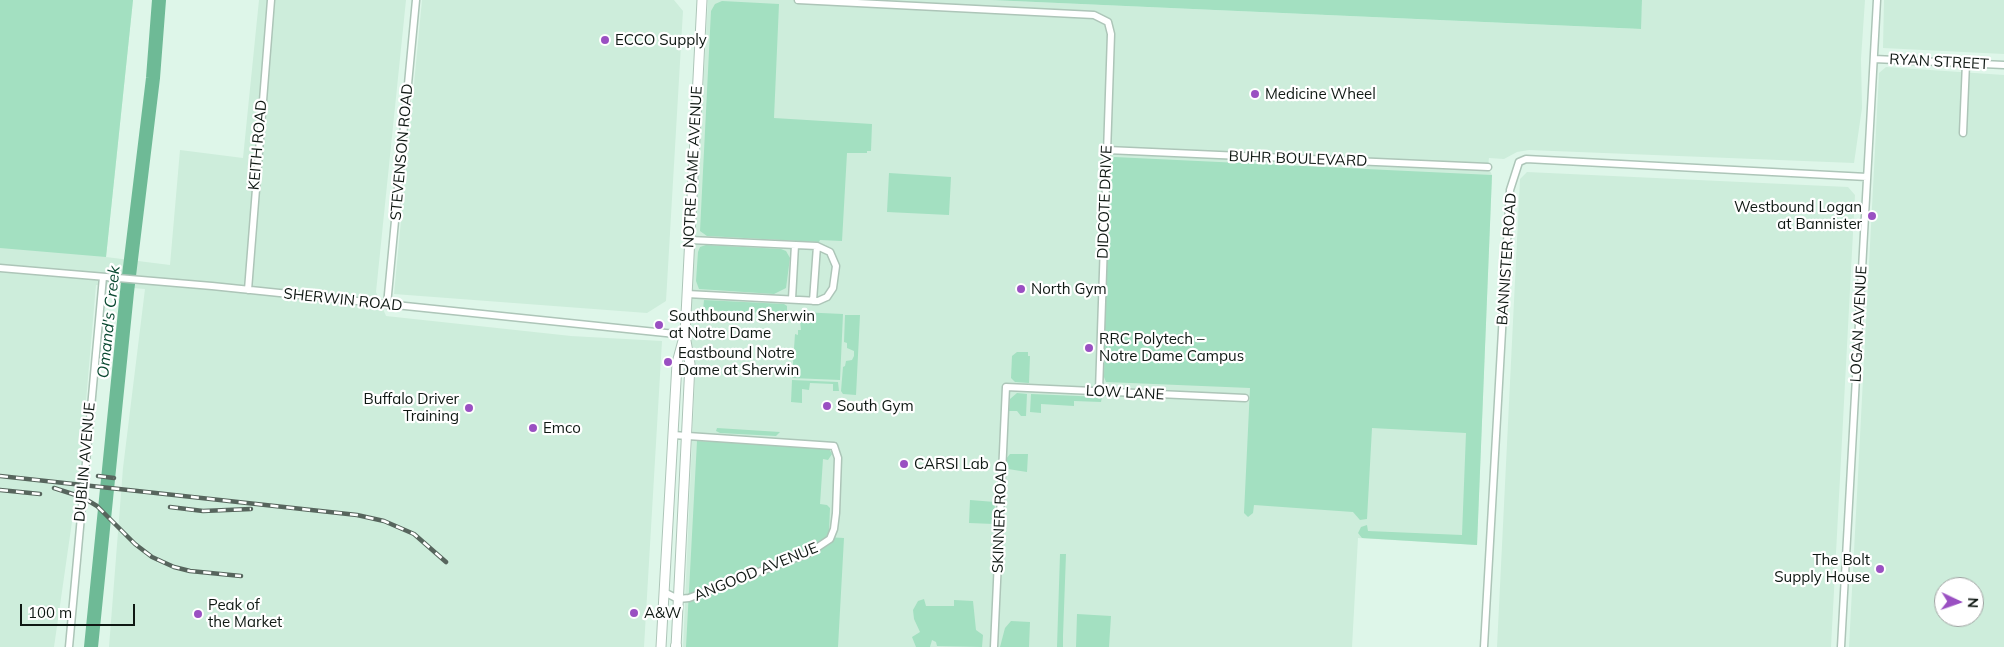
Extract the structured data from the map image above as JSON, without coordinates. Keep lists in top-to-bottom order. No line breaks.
{"streets":{"street":["RYAN STREET","KEITH ROAD","STEVENSON ROAD","BUHR BOULEVARD","NOTRE DAME AVENUE","DIDCOTE DRIVE","BANNISTER ROAD","SHERWIN ROAD","LOGAN AVENUE","LOW LANE","DUBLIN AVENUE","SKINNER ROAD","ANGOOD AVENUE"]},"crossings":[["RYAN STREET","LOGAN AVENUE"],["KEITH ROAD","SHERWIN ROAD"],["STEVENSON ROAD","SHERWIN ROAD"],["BUHR BOULEVARD","DIDCOTE DRIVE"],["NOTRE DAME AVENUE","SHERWIN ROAD"],["NOTRE DAME AVENUE","ANGOOD AVENUE"],["DIDCOTE DRIVE","LOW LANE"],["BANNISTER ROAD","LOGAN AVENUE"],["SHERWIN ROAD","DUBLIN AVENUE"],["LOW LANE","SKINNER ROAD"]],"water":["Omand's Creek"],"places":["ECCO Supply","Medicine Wheel","Westbound Logan at Bannister","North Gym","Southbound Sherwin at Notre Dame","RRC Polytech – Notre Dame Campus","Eastbound Notre Dame at Sherwin","South Gym","Buffalo Driver Training","Emco","CARSI Lab","The Bolt Supply House","A&W","Peak of the Market"],"scale_bar":"100 m","north":"right"}
